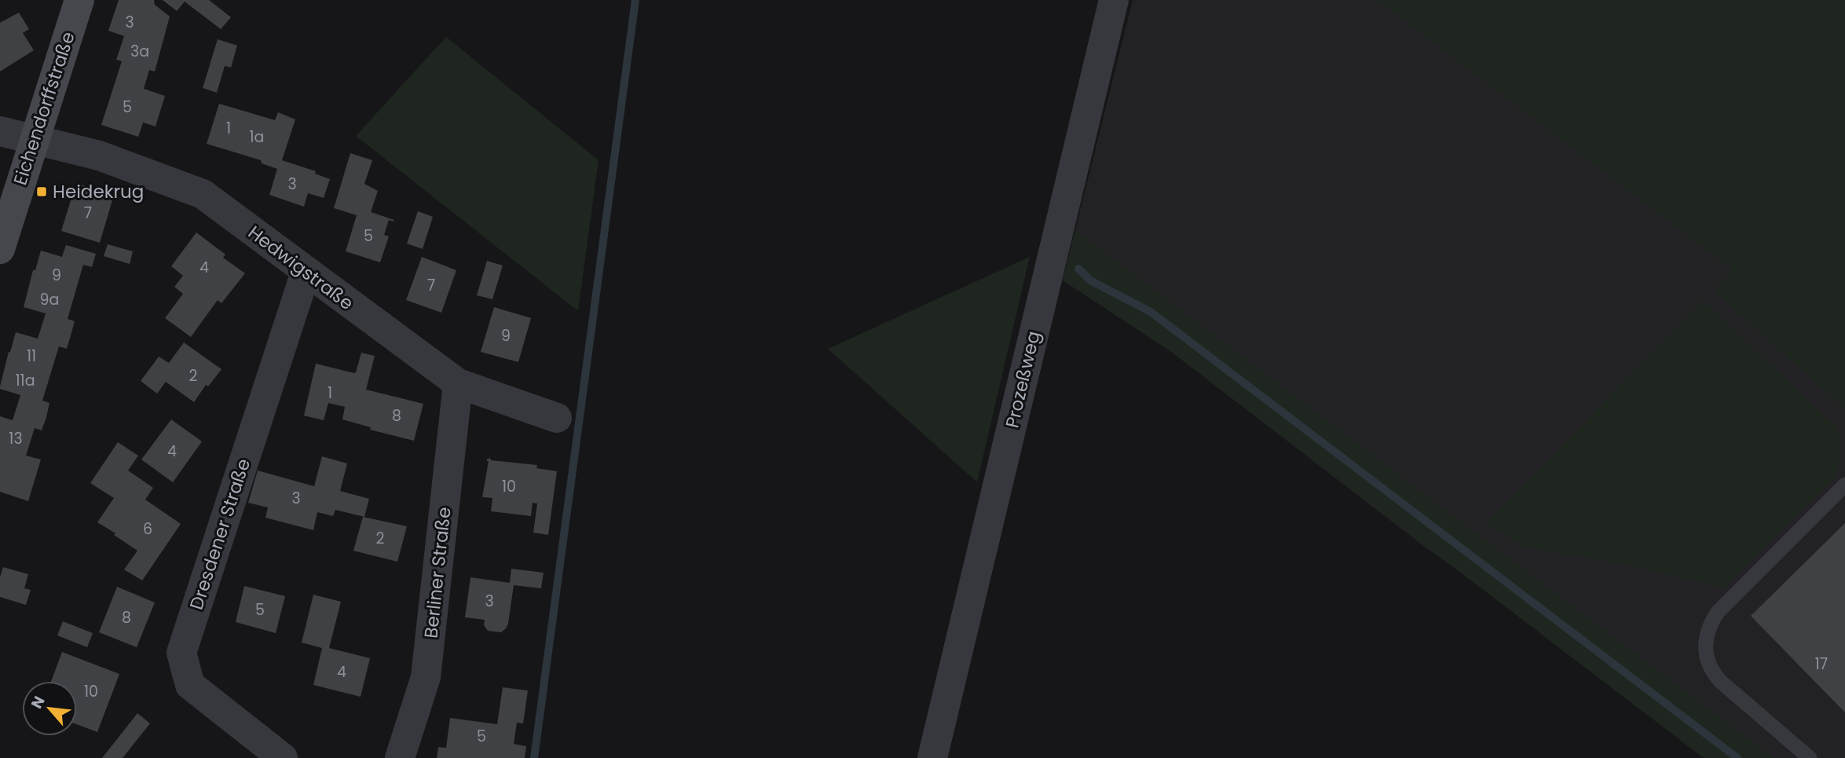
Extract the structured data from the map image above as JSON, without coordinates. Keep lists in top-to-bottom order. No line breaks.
{"streets":{"street":["Eichendorffstraße","Hedwigstraße","Prozeßweg","Dresdener Straße","Berliner Straße"]},"crossings":[["Eichendorffstraße","Hedwigstraße"],["Hedwigstraße","Dresdener Straße"],["Hedwigstraße","Berliner Straße"]],"places":{"transit":["Heidekrug"]},"house_numbers":["3","3a","5","1","1a","3","7","5","4","9","7","9a","9","11","2","11a","1","8","13","4","10","3","6","2","3","5","8","17","4","10","5"],"north":"top left"}
